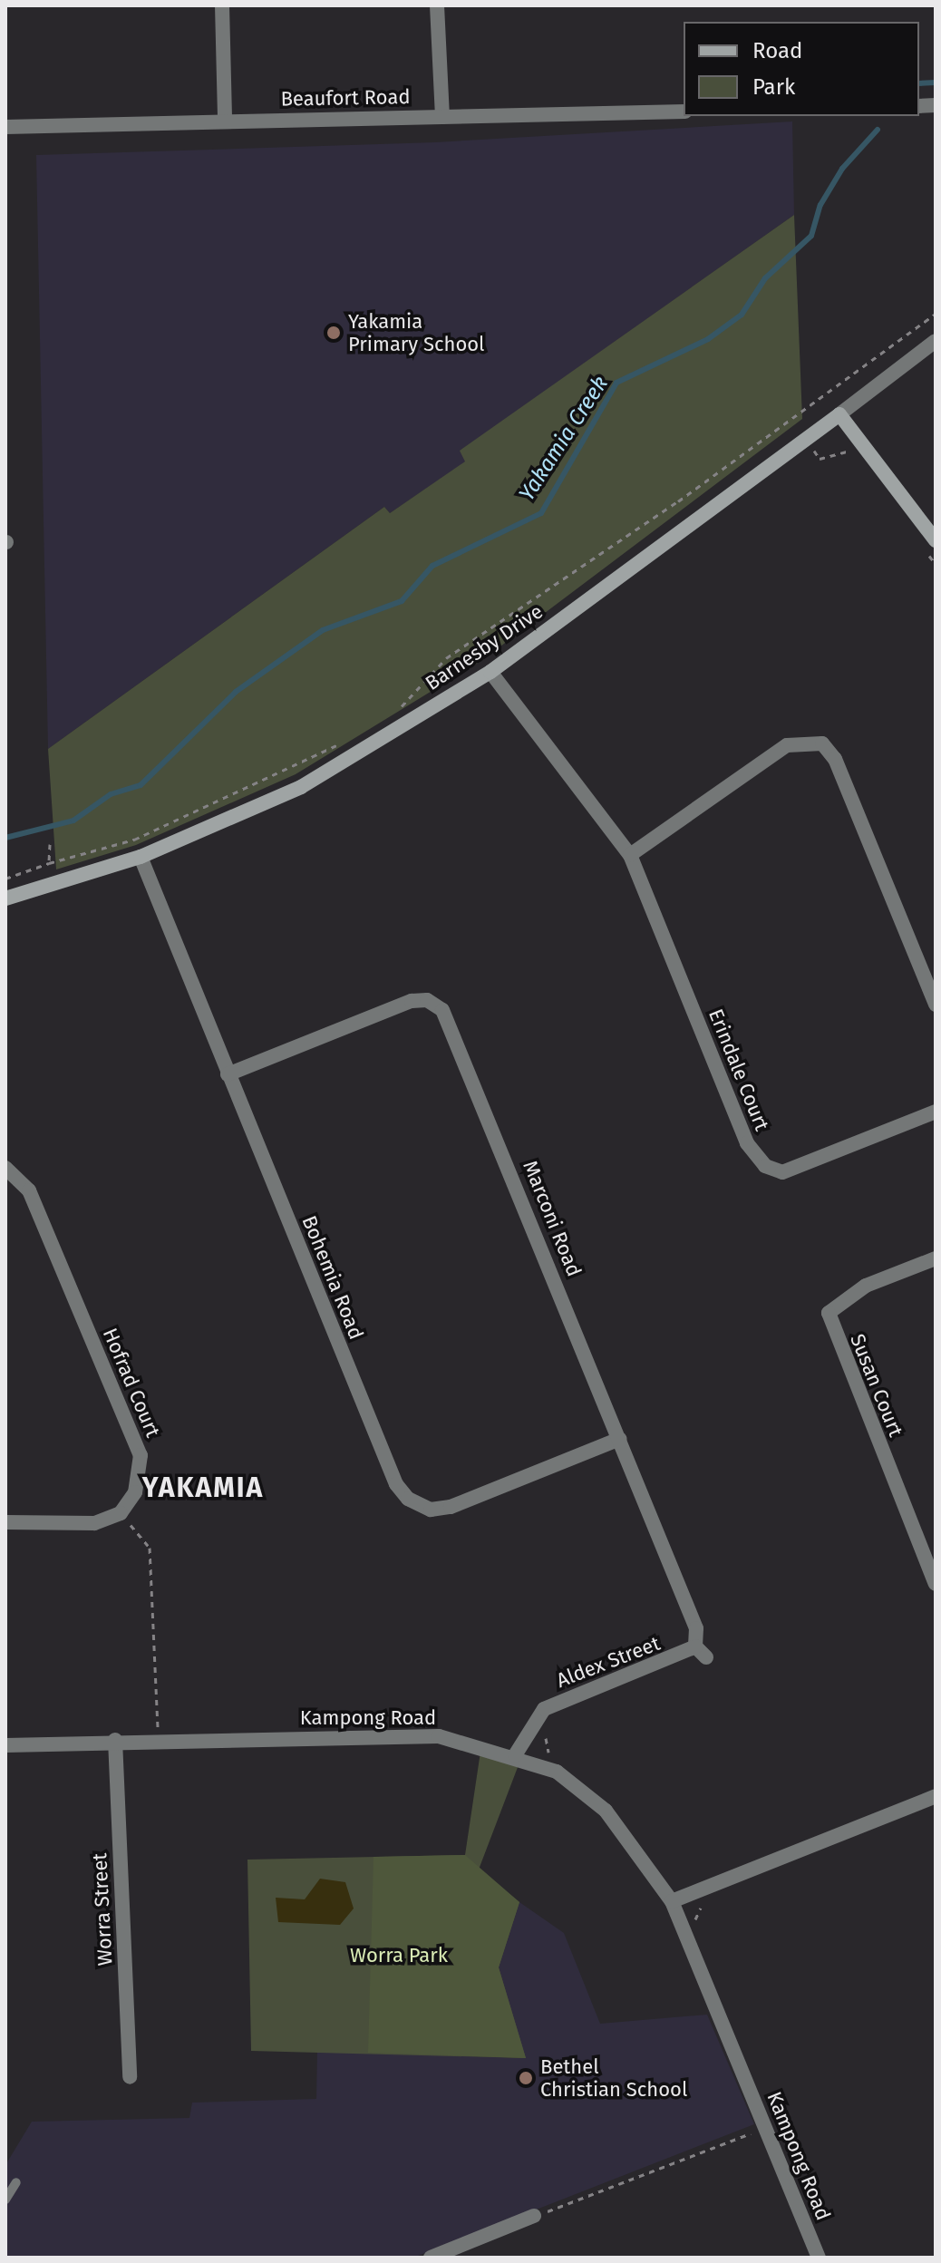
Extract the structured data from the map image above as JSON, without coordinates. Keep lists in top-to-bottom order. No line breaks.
{"streets":{"street":["Beaufort Road","Barnesby Drive","Erindale Court","Marconi Road","Bohemia Road","Hofrad Court","Susan Court","Aldex Street","Kampong Road","Worra Street"]},"crossings":[["Barnesby Drive","Erindale Court"],["Barnesby Drive","Bohemia Road"],["Marconi Road","Bohemia Road"],["Marconi Road","Aldex Street"],["Aldex Street","Kampong Road"],["Kampong Road","Worra Street"]],"districts":["YAKAMIA"],"water":["Yakamia Creek"],"parks":["Worra Park"],"places":["Yakamia Primary School","Bethel Christian School"],"legend":["Road","Park"]}
